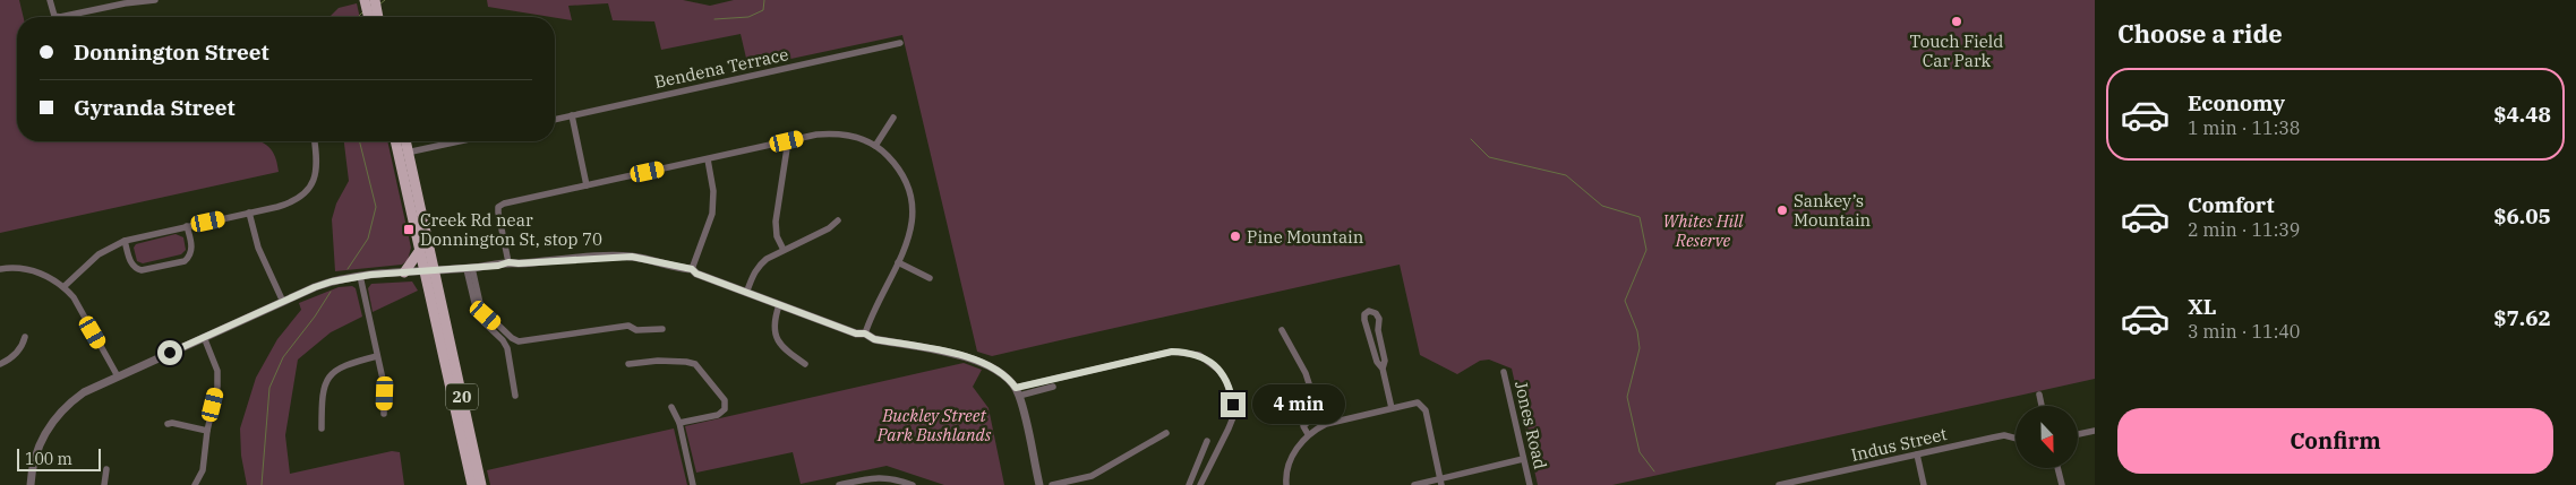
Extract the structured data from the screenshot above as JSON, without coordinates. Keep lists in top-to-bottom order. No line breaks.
{"streets":{"main road":["20"],"street":["Bendena Terrace","Jones Road","Indus Street"]},"parks":["Whites Hill Reserve","Buckley Street Park Bushlands"],"places":{"other":["Touch Field Car Park","Sankey’s Mountain","Pine Mountain"],"transit":["Creek Rd near Donnington St, stop 70"]},"scale_bar":"100 m","north":"bottom","page":{"heading":"Choose a ride","banner":["Donnington Street","Gyranda Street"],"list":[{"name":"Economy","note":"1 min · 11:38","value":"$4.48"},{"name":"Comfort","note":"2 min · 11:39","value":"$6.05"},{"name":"XL","note":"3 min · 11:40","value":"$7.62"}],"bubble":"4 min","buttons":"Confirm","scale":"100 m"}}
